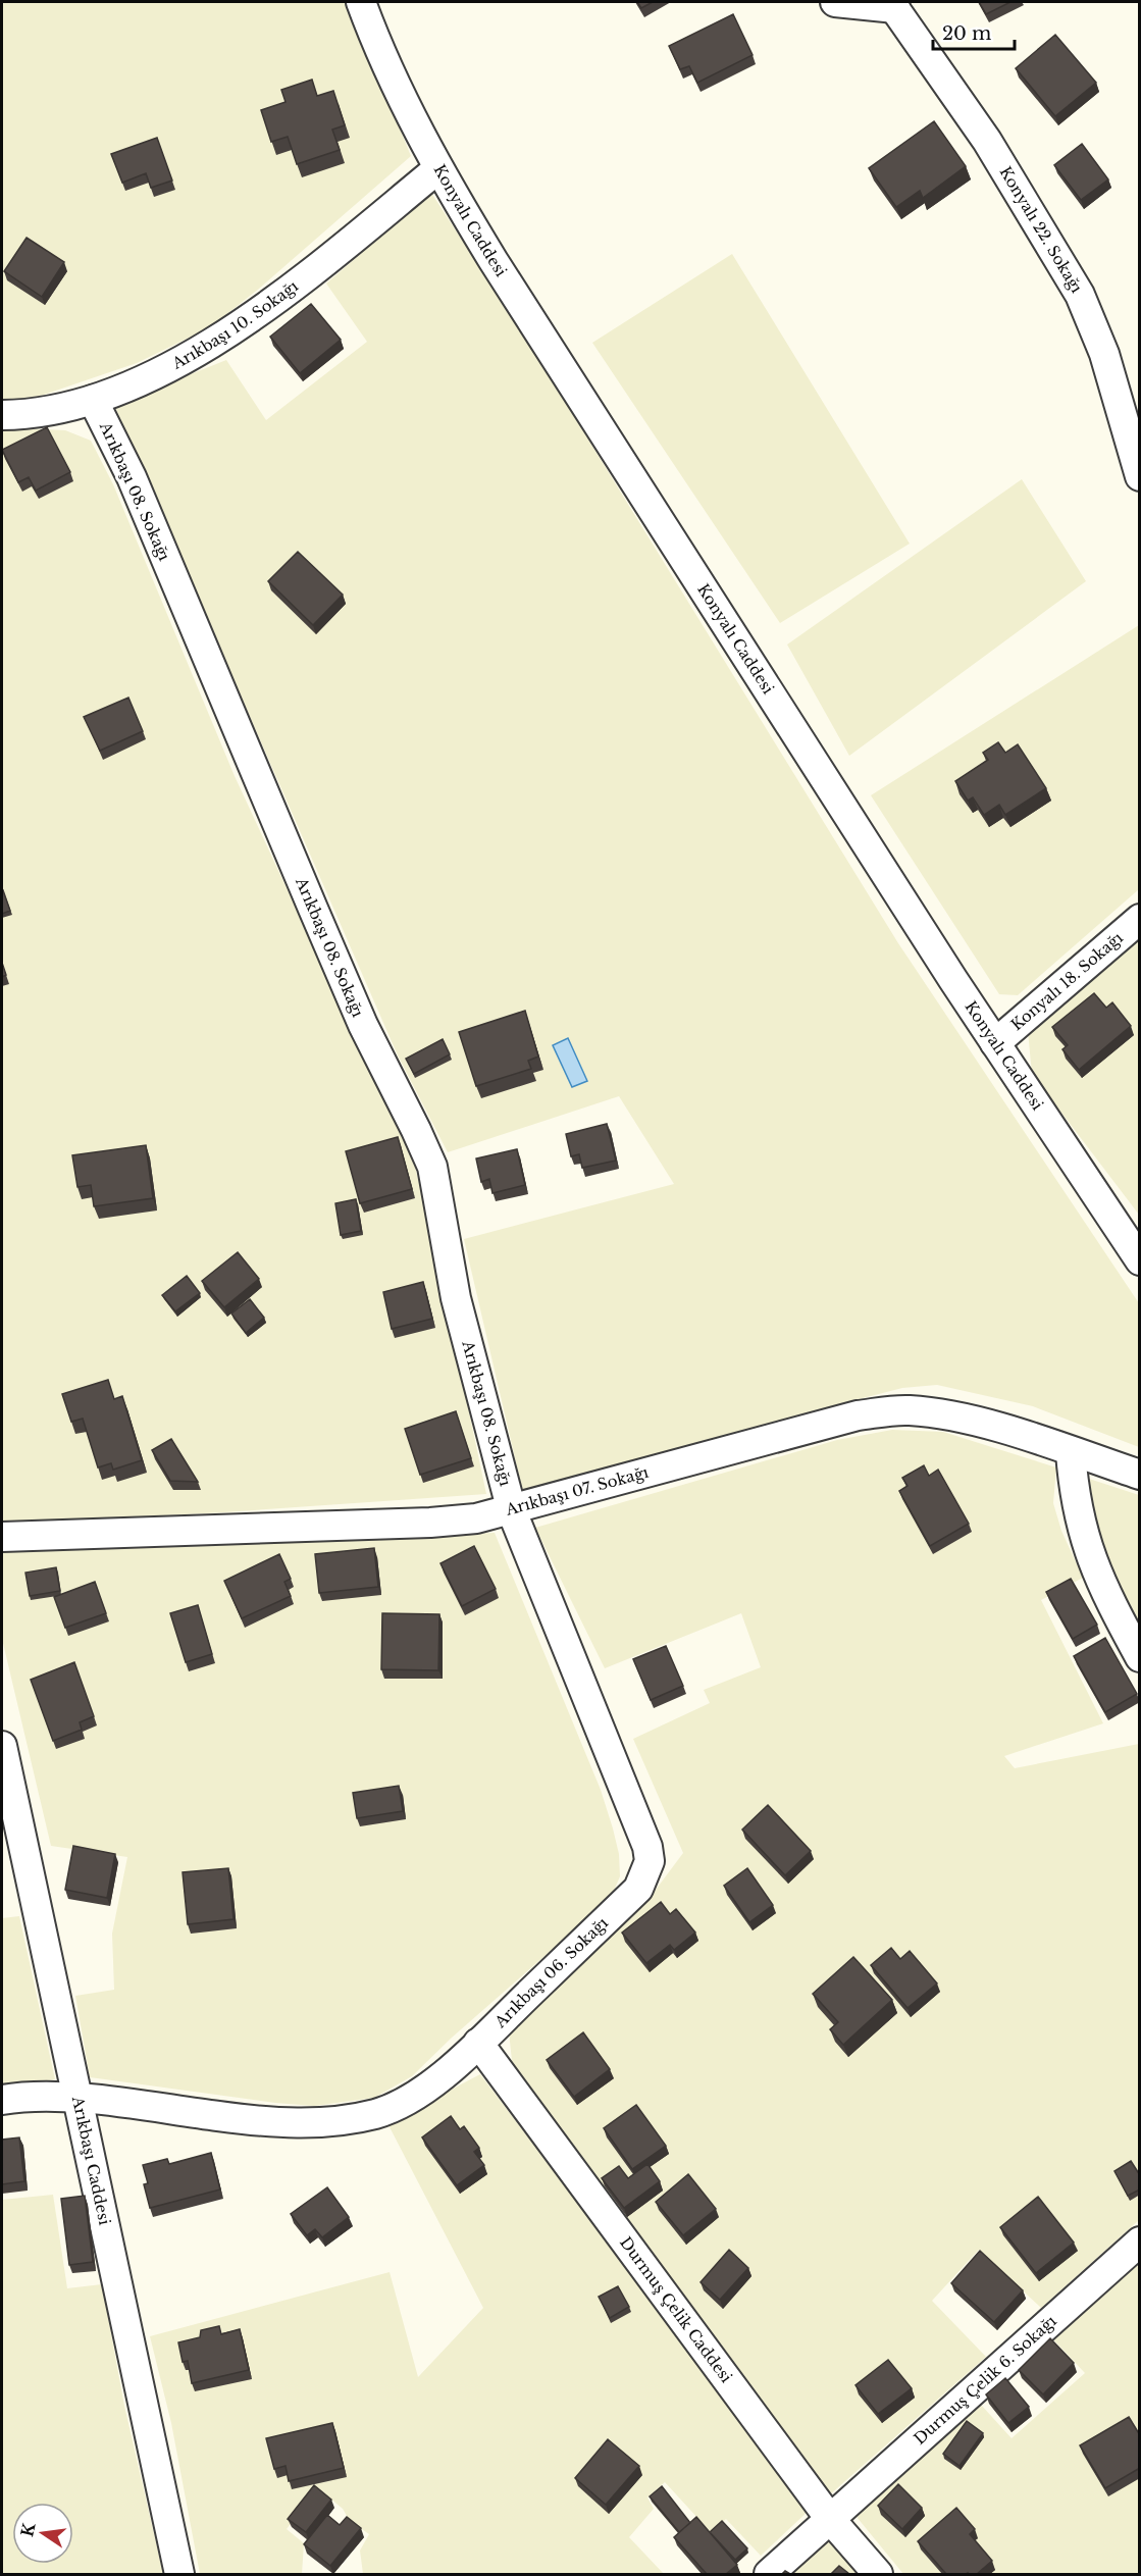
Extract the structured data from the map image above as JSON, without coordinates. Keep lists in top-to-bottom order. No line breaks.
{"streets":{"street":["Konyalı Caddesi","Konyalı 22. Sokağı","Arıkbaşı 10. Sokağı","Arıkbaşı 08. Sokağı","Konyalı 18. Sokağı","Arıkbaşı 07. Sokağı","Arıkbaşı 06. Sokağı","Arıkbaşı Caddesi","Durmuş Çelik Caddesi","Durmuş Çelik 6. Sokağı"]},"crossings":[["Konyalı Caddesi","Arıkbaşı 10. Sokağı"],["Konyalı Caddesi","Konyalı 18. Sokağı"],["Arıkbaşı 10. Sokağı","Arıkbaşı 08. Sokağı"],["Arıkbaşı 08. Sokağı","Arıkbaşı 07. Sokağı"],["Arıkbaşı 08. Sokağı","Arıkbaşı 06. Sokağı"],["Arıkbaşı 07. Sokağı","Arıkbaşı 06. Sokağı"],["Arıkbaşı 06. Sokağı","Arıkbaşı Caddesi"],["Arıkbaşı 06. Sokağı","Durmuş Çelik Caddesi"],["Durmuş Çelik Caddesi","Durmuş Çelik 6. Sokağı"]],"scale_bar":"20 m","north":"left"}
